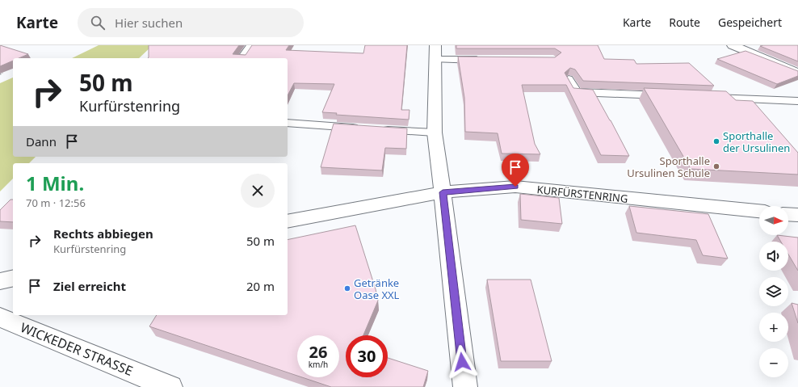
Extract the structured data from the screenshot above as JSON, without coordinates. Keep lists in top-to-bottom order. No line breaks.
{"streets":{"street":["KURFÜRSTENRING","WICKEDER STRASSE"]},"places":["Sporthalle der Ursulinen","Sporthalle Ursulinen Schule","Getränke Oase XXL"],"north":"right","page":{"header":"Karte","search":"Hier suchen","nav":["Karte","Route","Gespeichert"],"turn":["50 m","Kurfürstenring"],"then":"Dann","heading":["1 Min.","70 m · 12:56"],"map_buttons":["+","−"],"list":[{"name":"Rechts abbiegen","note":"Kurfürstenring","value":"50 m"},{"name":"Ziel erreicht","value":"20 m"}],"speed":"26 km/h","limit":"30"}}
